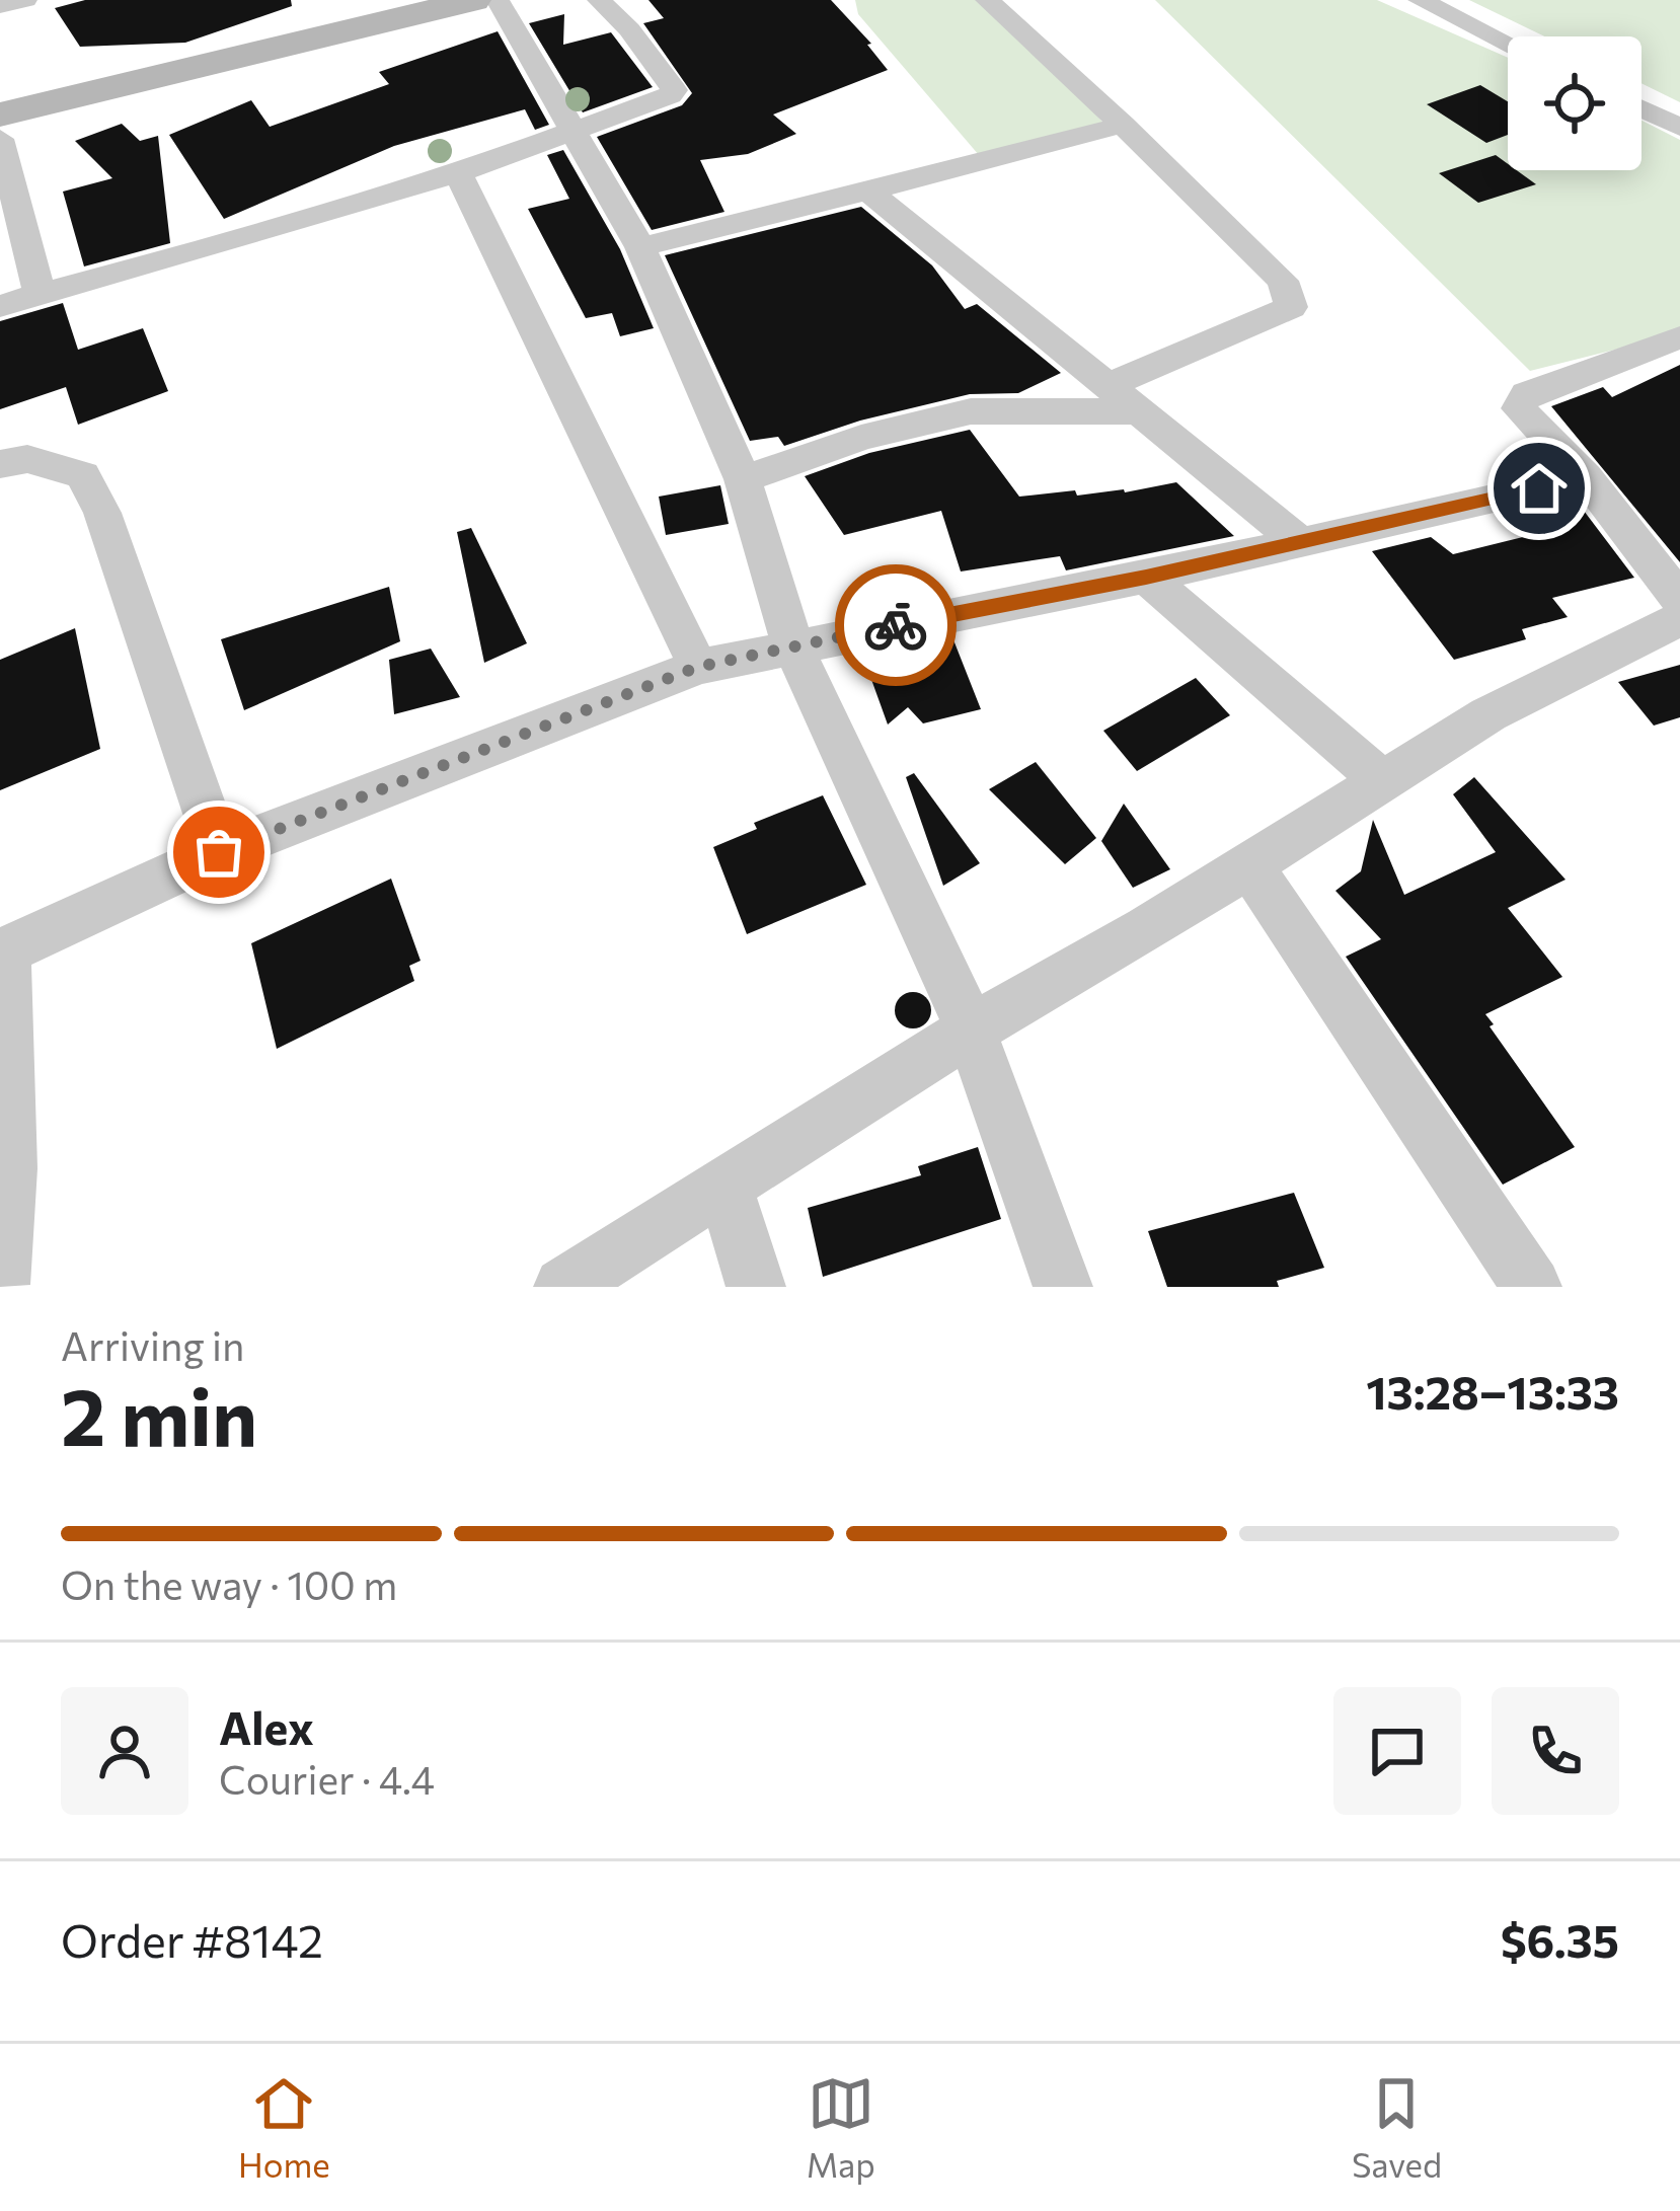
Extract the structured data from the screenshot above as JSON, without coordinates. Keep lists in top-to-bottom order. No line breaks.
{"page":{"heading":["2 min","Arriving in","13:28–13:33"],"panel":["Alex","Courier · 4.4","Order #8142","$6.35"],"bar":"On the way · 100 m","tabs":["Home","Map","Saved"]}}
